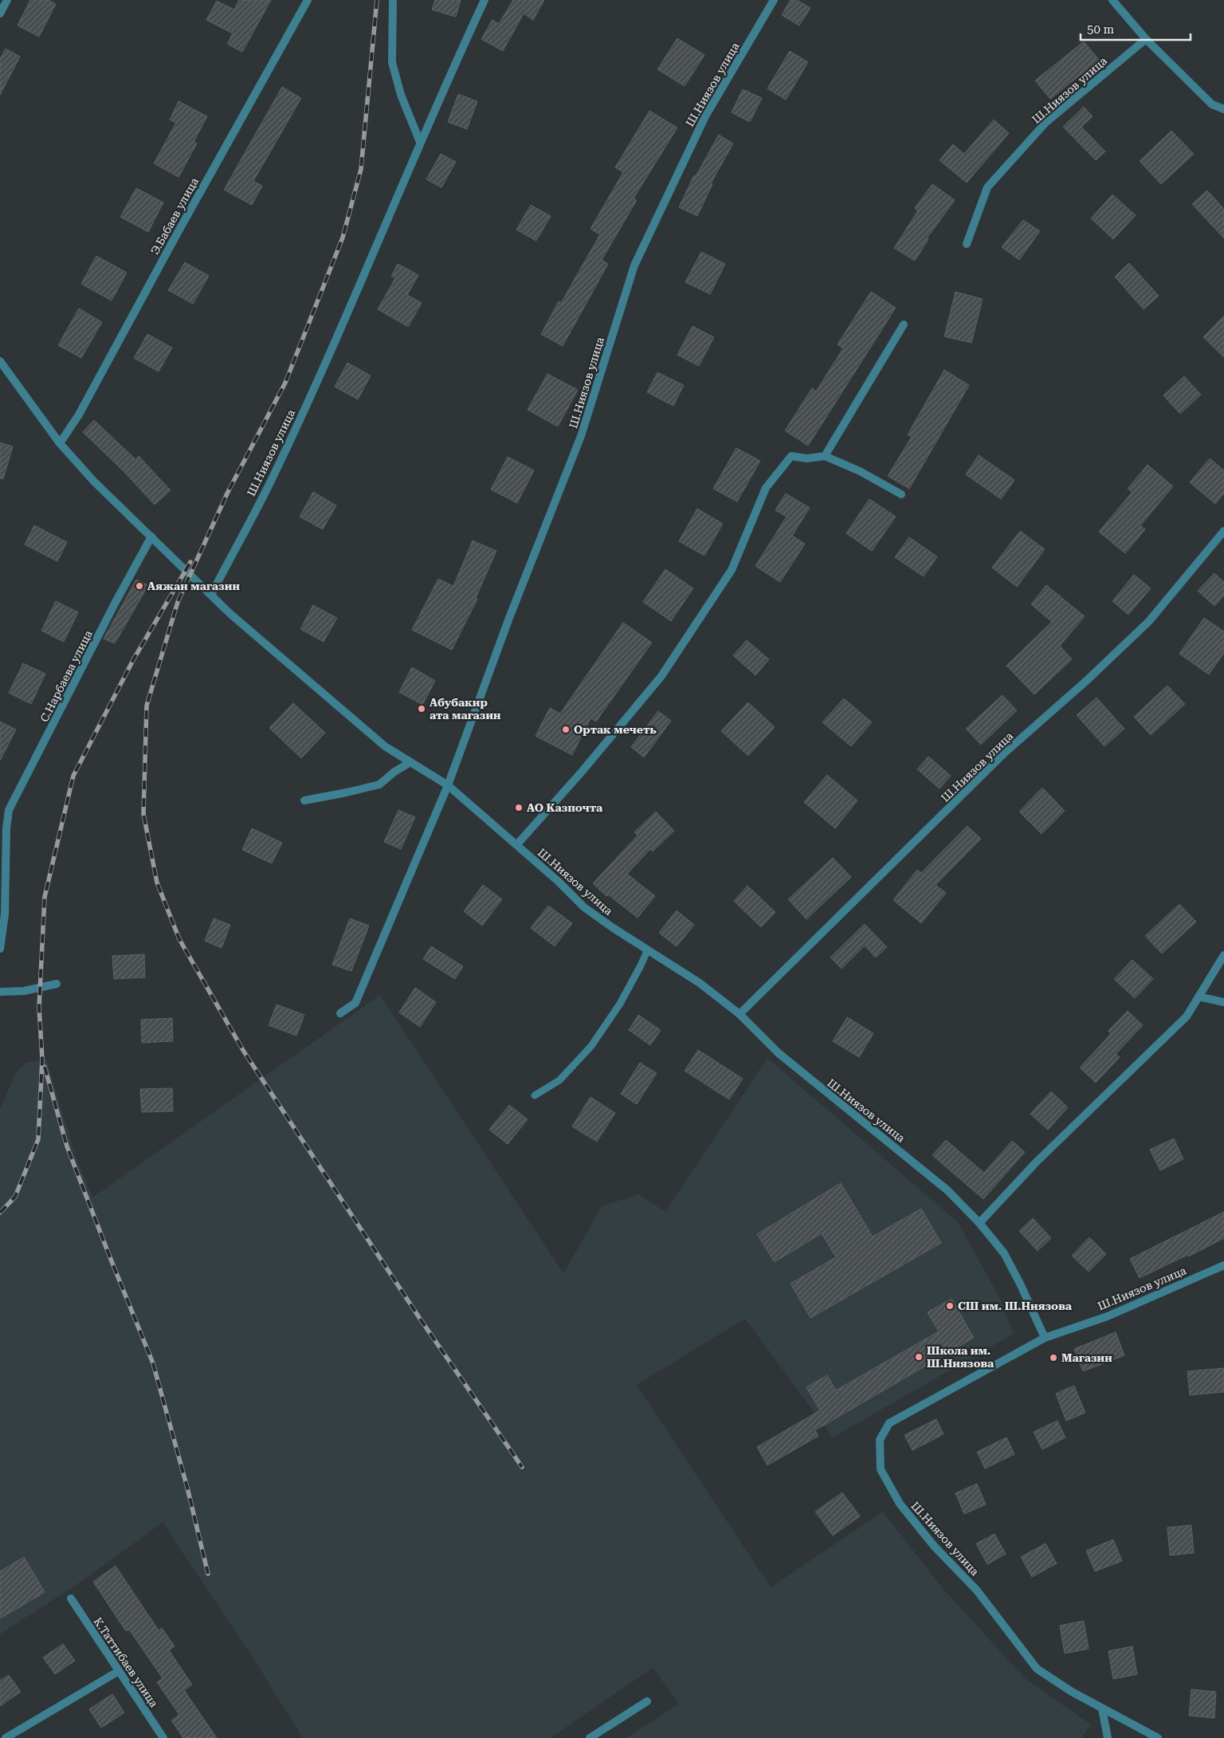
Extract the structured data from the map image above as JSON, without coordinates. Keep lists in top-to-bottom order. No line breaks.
{"streets":{"street":["Ш.Ниязов улица","Э.Бабаев улица","С.Нарбаева улица","К.Таттибаев улица"]},"crossings":[["Ш.Ниязов улица","Э.Бабаев улица"],["Ш.Ниязов улица","С.Нарбаева улица"]],"places":["Аяжан магазин","Абубакир ата магазин","Ортак мечеть","АО Казпочта","СШ им. Ш.Ниязова","Школа им. Ш.Ниязова","Магазин"],"scale_bar":"50 m"}
